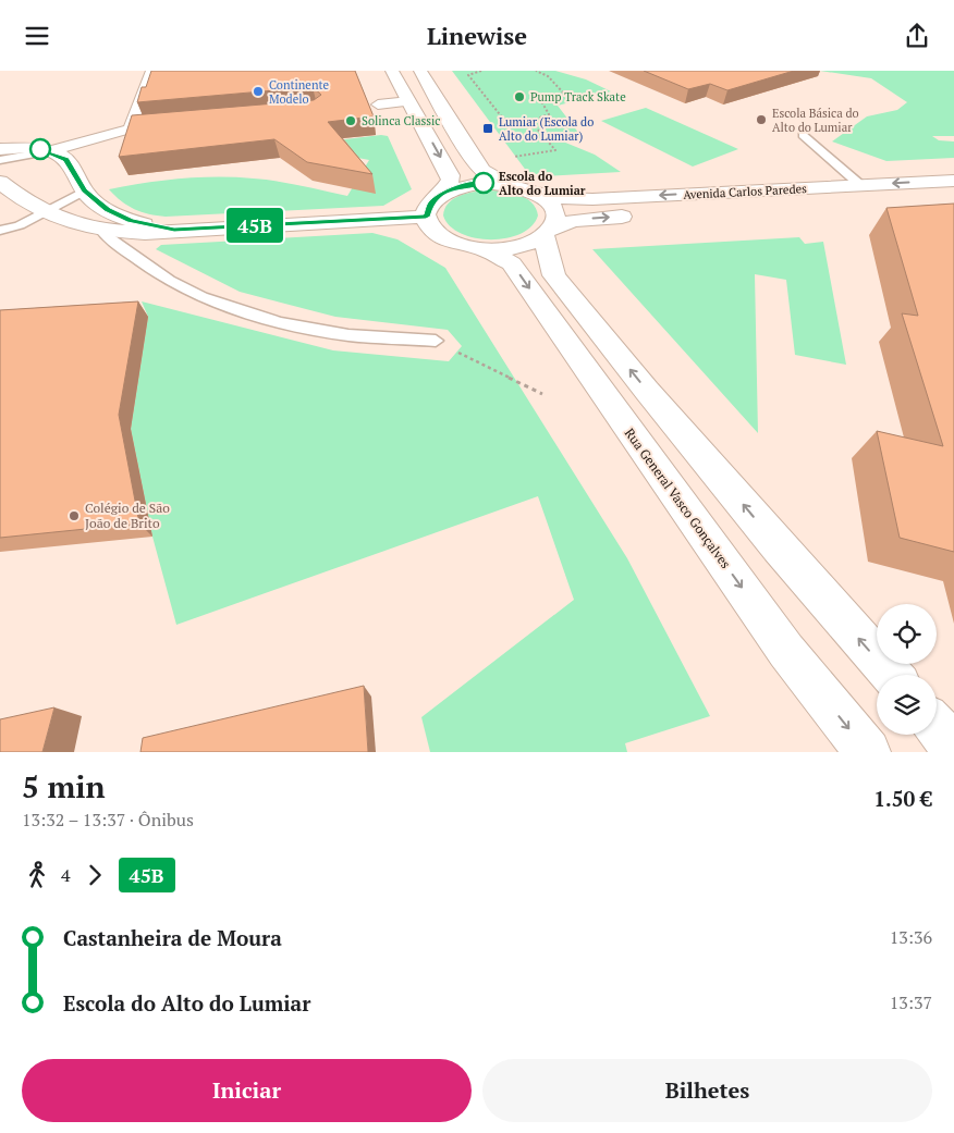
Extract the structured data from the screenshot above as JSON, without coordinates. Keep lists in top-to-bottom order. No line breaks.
{"streets":{"street":["Avenida Carlos Paredes","Rua General Vasco Gonçalves"]},"crossings":[["Avenida Carlos Paredes","Rua General Vasco Gonçalves"]],"places":{"other":["Continente Modelo","Pump Track Skate","Escola Básica do Alto do Lumiar","Solinca Classic","Escola do Alto do Lumiar","Colégio de São João de Brito"],"transit":["Lumiar (Escola do Alto do Lumiar)"]},"lines":["bus line 45B"],"page":{"header":"Linewise","on_map":"45B","heading":["5 min","13:32 – 13:37 · Ônibus","1.50 €"],"legs":["4","45B"],"list":[{"name":"Castanheira de Moura","value":"13:36"},{"name":"Escola do Alto do Lumiar","value":"13:37"}],"buttons":["Iniciar","Bilhetes"]}}
